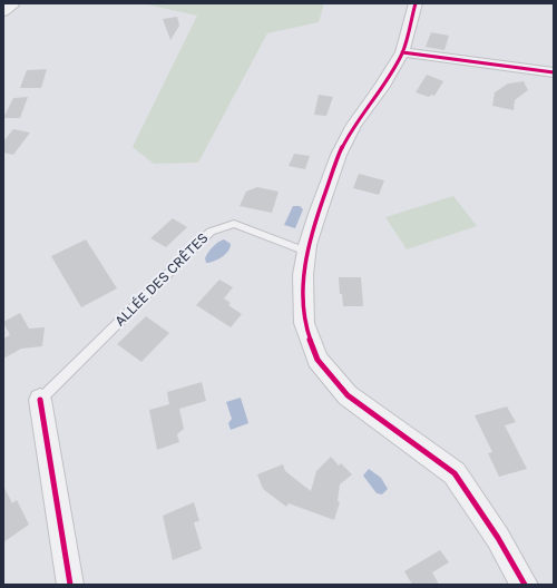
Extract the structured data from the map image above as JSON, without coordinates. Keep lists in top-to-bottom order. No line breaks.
{"streets":{"lane":["ALLÉE DES CRÊTES"]}}
